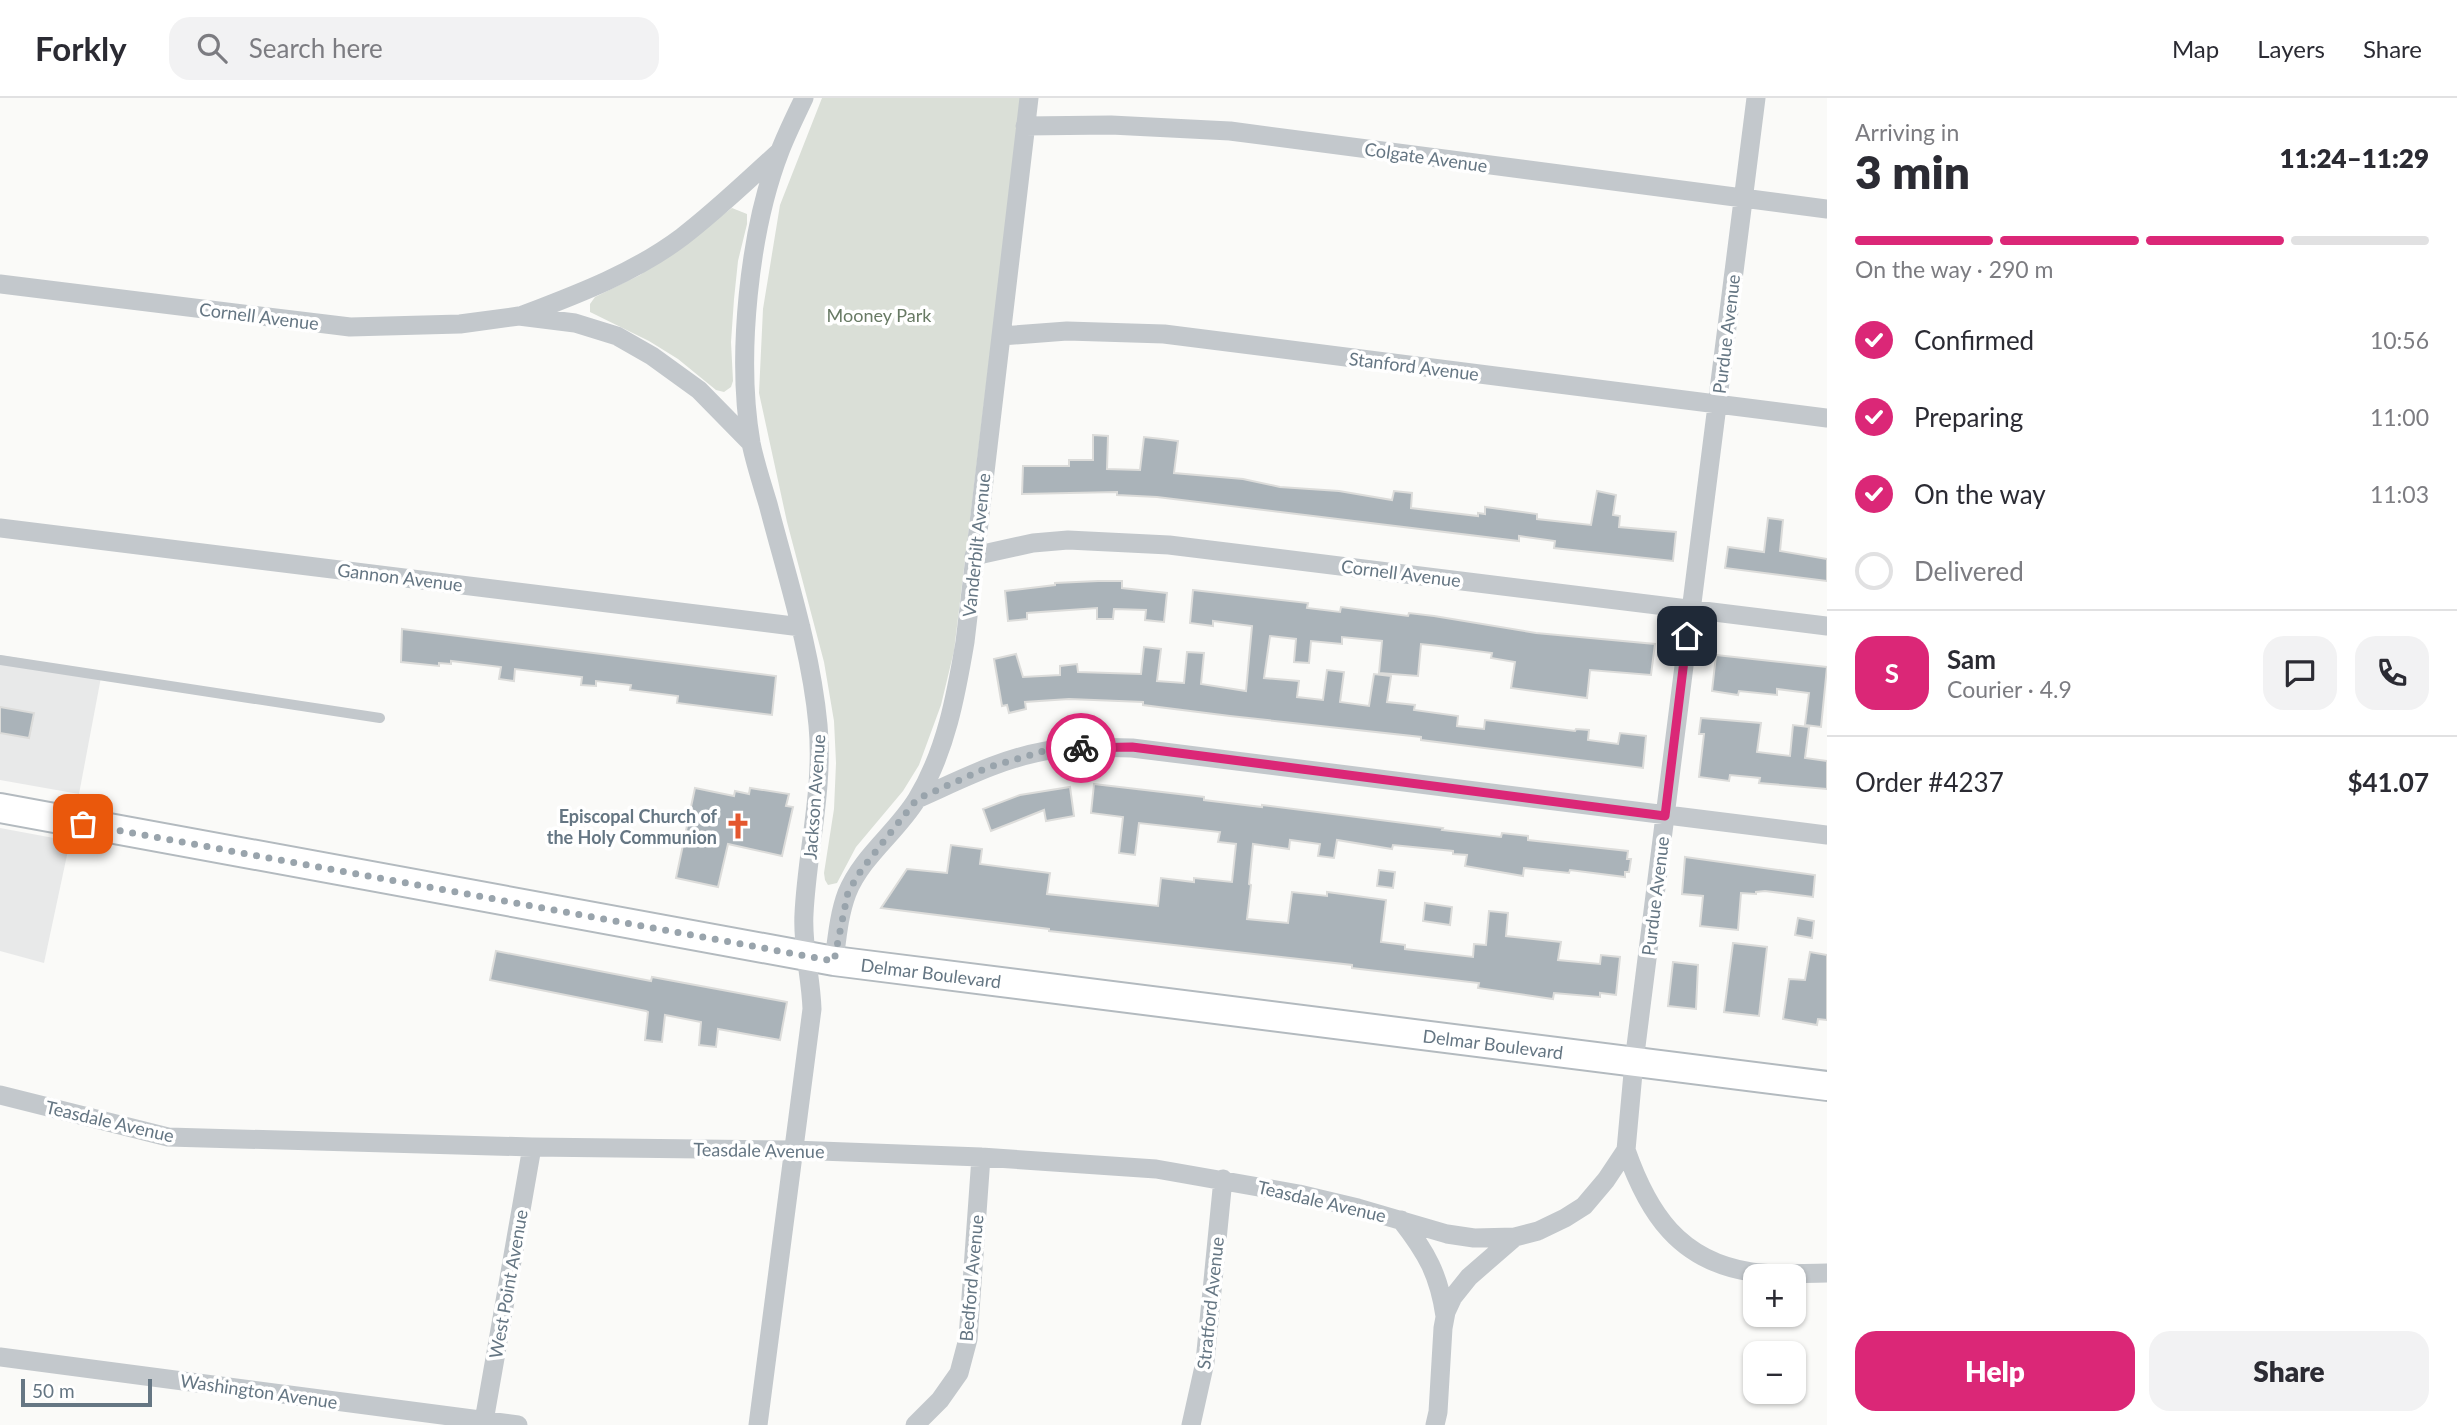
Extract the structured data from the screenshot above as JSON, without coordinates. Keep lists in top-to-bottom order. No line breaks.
{"streets":{"main road":["Delmar Boulevard"],"street":["Colgate Avenue","Cornell Avenue","Purdue Avenue","Stanford Avenue","Vanderbilt Avenue","Gannon Avenue","Jackson Avenue","Teasdale Avenue","Bedford Avenue","West Point Avenue","Stratford Avenue","Washington Avenue"]},"crossings":[["Colgate Avenue","Purdue Avenue"],["Colgate Avenue","Vanderbilt Avenue"],["Cornell Avenue","Purdue Avenue"],["Cornell Avenue","Vanderbilt Avenue"],["Cornell Avenue","Jackson Avenue"],["Purdue Avenue","Stanford Avenue"],["Purdue Avenue","Delmar Boulevard"],["Purdue Avenue","Teasdale Avenue"],["Stanford Avenue","Vanderbilt Avenue"],["Vanderbilt Avenue","Jackson Avenue"],["Vanderbilt Avenue","Delmar Boulevard"],["Gannon Avenue","Jackson Avenue"],["Jackson Avenue","Delmar Boulevard"],["Jackson Avenue","Teasdale Avenue"],["Teasdale Avenue","Bedford Avenue"],["Teasdale Avenue","West Point Avenue"],["Teasdale Avenue","Stratford Avenue"],["West Point Avenue","Washington Avenue"]],"parks":["Mooney Park"],"places":{"church":["Episcopal Church of the Holy Communion"]},"scale_bar":"50 m","page":{"header":"Forkly","search":"Search here","nav":["Map","Layers","Share"],"heading":["3 min","Arriving in","11:24–11:29"],"panel":["Sam","Courier · 4.9","Order #4237","$41.07"],"bar":"On the way · 290 m","list":[["Confirmed","10:56"],["Preparing","11:00"],["On the way","11:03"],"Delivered"],"round":"S","map_buttons":["+","−"],"buttons":["Help","Share"],"scale":"50 m"}}
